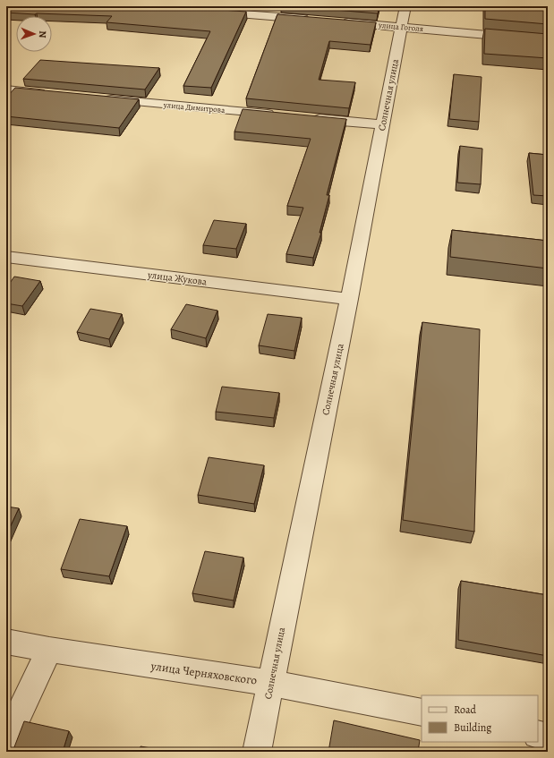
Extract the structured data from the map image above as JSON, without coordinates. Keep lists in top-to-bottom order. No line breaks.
{"streets":{"street":["улица Гоголя","Солнечная улица","улица Димитрова","улица Жукова","улица Черняховского"]},"crossings":[["улица Гоголя","Солнечная улица"],["Солнечная улица","улица Жукова"],["Солнечная улица","улица Черняховского"]],"legend":["Road","Building"],"north":"right"}
